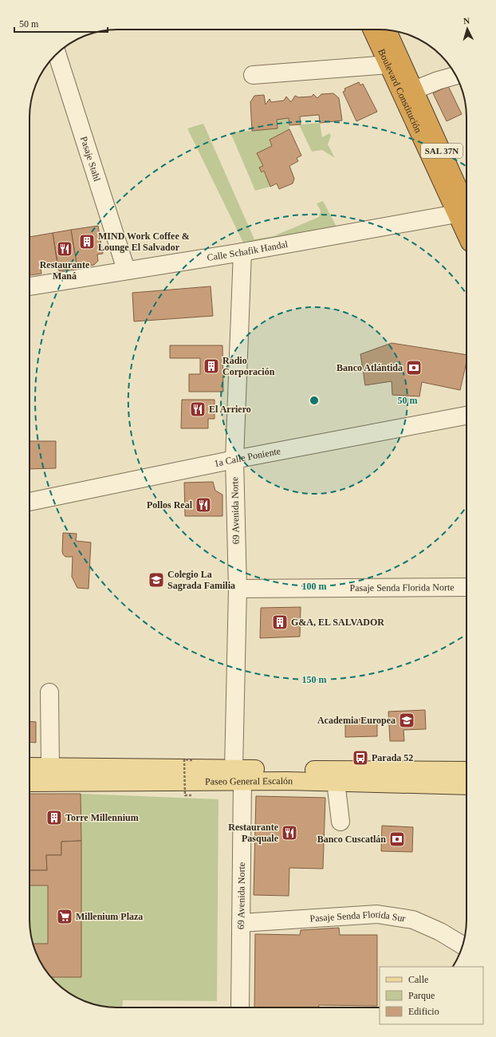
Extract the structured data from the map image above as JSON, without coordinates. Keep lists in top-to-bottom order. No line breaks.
{"streets":{"highway":["Boulevard Constitución","SAL 37N"],"main road":["Paseo General Escalón"],"street":["Pasaje Stahl","Calle Schafik Handal","1a Calle Poniente","69 Avenida Norte","Pasaje Senda Florida Norte","Pasaje Senda Florida Sur"]},"crossings":[["Boulevard Constitución","Calle Schafik Handal"],["Pasaje Stahl","Calle Schafik Handal"],["Calle Schafik Handal","69 Avenida Norte"],["1a Calle Poniente","69 Avenida Norte"],["69 Avenida Norte","Pasaje Senda Florida Norte"],["69 Avenida Norte","Paseo General Escalón"],["69 Avenida Norte","Pasaje Senda Florida Sur"]],"places":{"building":["MIND Work Coffee & Lounge El Salvador","Radio Corporación","G&A, EL SALVADOR","Torre Millennium"],"restaurant":["Restaurante Maná","El Arriero","Pollos Real","Restaurante Pasquale"],"bank":["Banco Atlántida","Banco Cuscatlán"],"school or university":["Colegio La Sagrada Familia","Academia Europea"],"bus stop":["Parada 52"],"supermarket":["Millenium Plaza"]},"legend":["Calle","Parque","Edificio"],"scale_bar":"50 m","north":"top","rings":["50 m","100 m","150 m"]}
